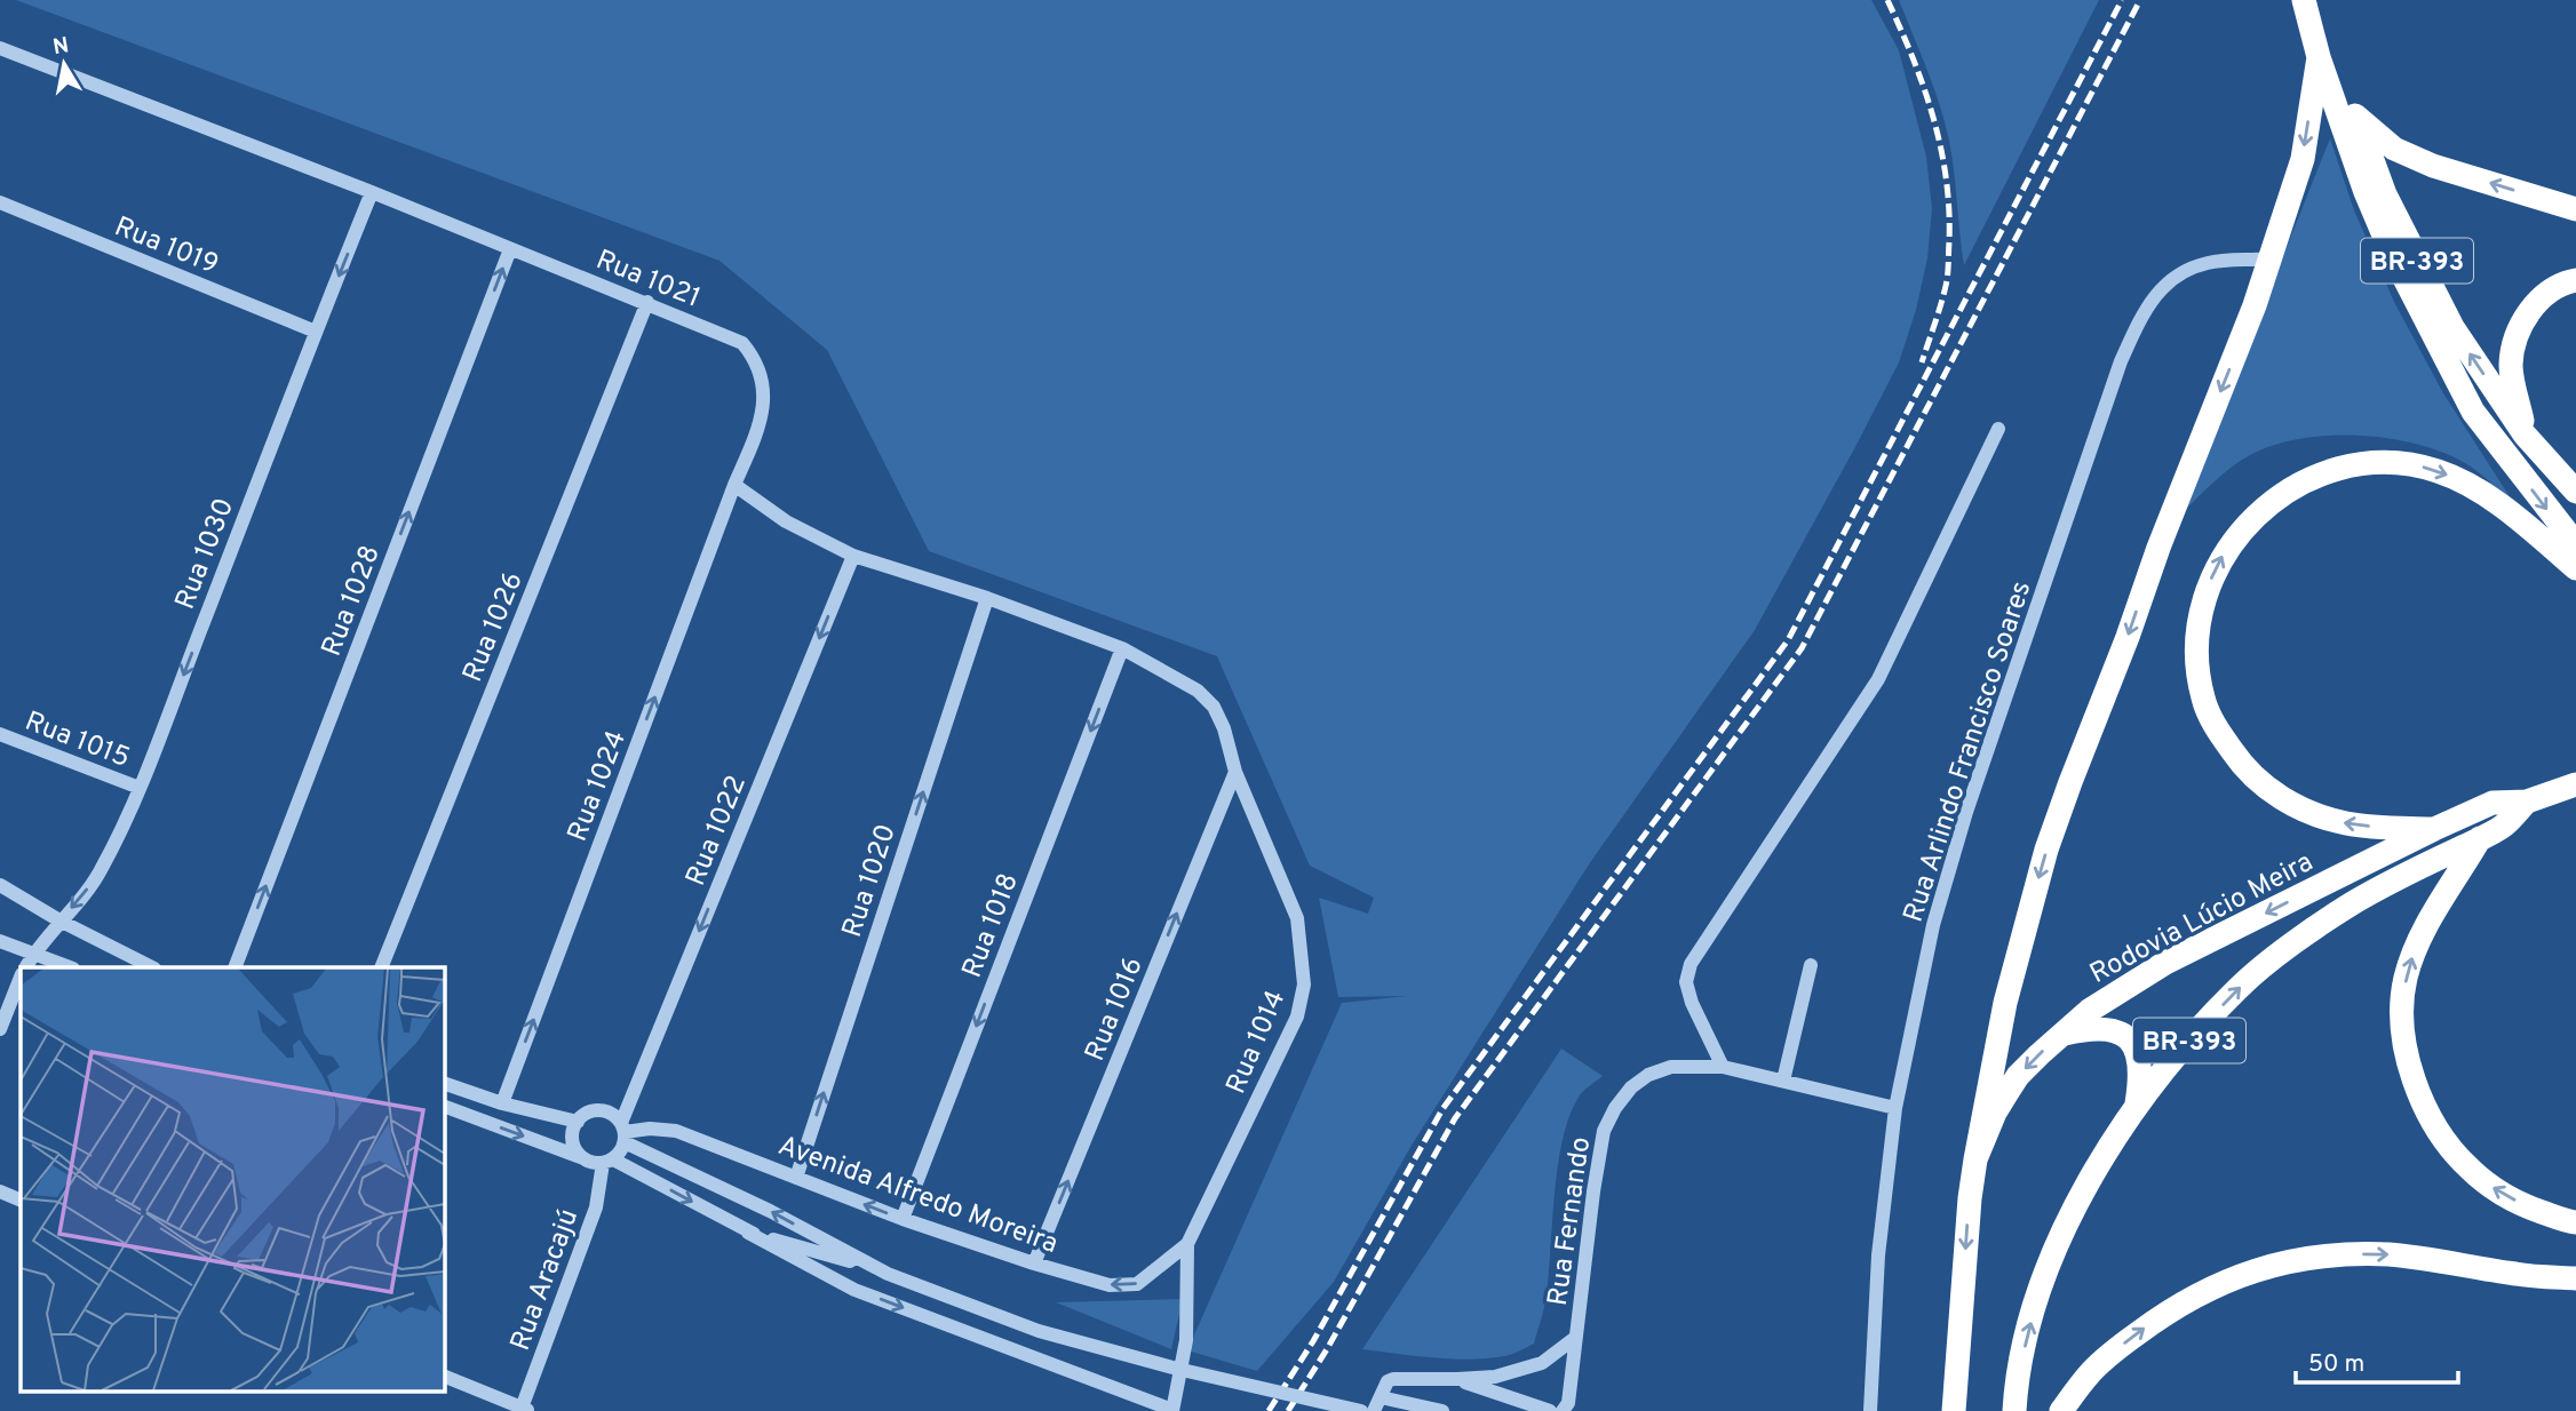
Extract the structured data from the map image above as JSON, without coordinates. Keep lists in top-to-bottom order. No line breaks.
{"streets":{"highway":["BR-393","Rodovia Lúcio Meira"],"street":["Rua 1019","Rua 1021","Rua 1030","Rua 1028","Rua 1026","Rua 1015","Rua Arlindo Francisco Soares","Rua 1024","Rua 1022","Rua 1020","Rua 1018","Rua 1016","Rua 1014","Avenida Alfredo Moreira","Rua Fernando","Rua Aracajú"]},"crossings":[["Rua 1019","Rua 1030"],["Rua 1021","Rua 1030"],["Rua 1021","Rua 1028"],["Rua 1021","Rua 1026"],["Rua 1021","Rua 1024"],["Rua 1030","Rua 1015"],["Rua Arlindo Francisco Soares","Rua Fernando"],["Rua 1022","Avenida Alfredo Moreira"],["Rua 1022","Rua Aracajú"],["Rua 1020","Avenida Alfredo Moreira"],["Rua 1018","Rua 1014"],["Rua 1018","Avenida Alfredo Moreira"],["Rua 1016","Rua 1014"],["Rua 1016","Avenida Alfredo Moreira"],["Rua 1014","Avenida Alfredo Moreira"],["Avenida Alfredo Moreira","Rua Aracajú"]],"one_way":["Rua 1030","Rua 1028","Rua 1024","Rua 1022","Rua 1020","Rua 1018","Rua 1016"],"scale_bar":"50 m","north":"top"}
